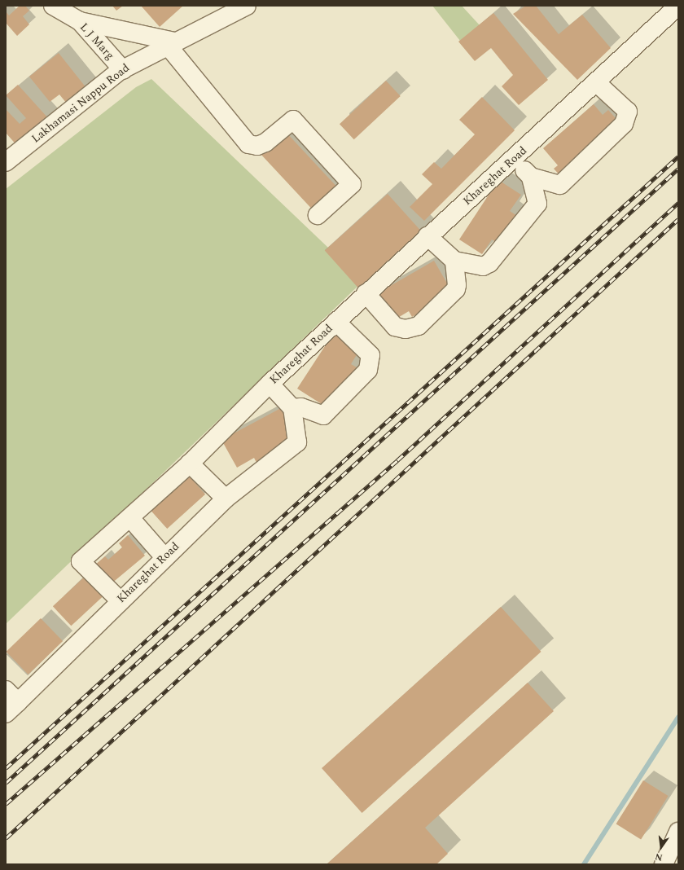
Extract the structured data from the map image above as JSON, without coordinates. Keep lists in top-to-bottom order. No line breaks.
{"streets":{"street":["L J Marg","Lakhamasi Nappu Road","Khareghat Road"]},"crossings":[["L J Marg","Lakhamasi Nappu Road"]],"north":"bottom"}
